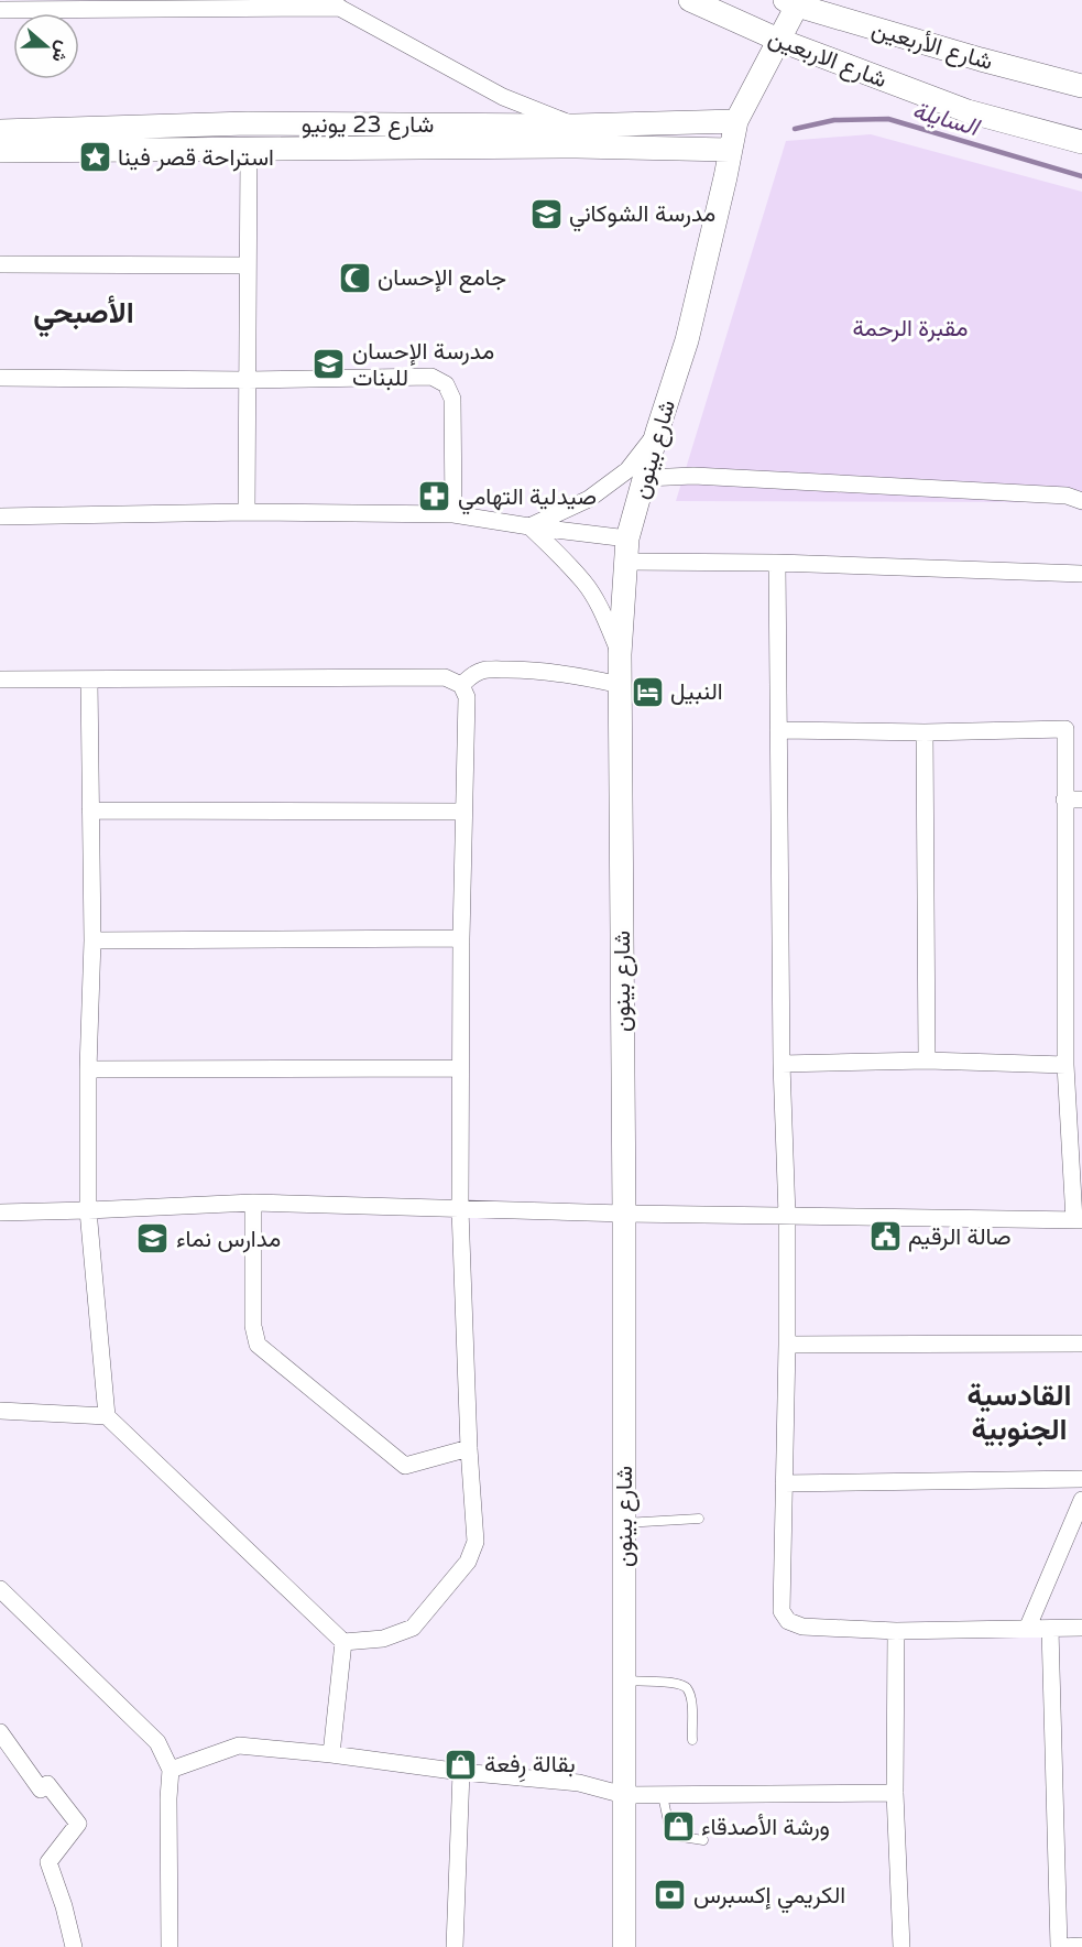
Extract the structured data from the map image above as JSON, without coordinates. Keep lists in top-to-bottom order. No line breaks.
{"streets":{"street":["شارع الأربعين","شارع الاربعين","شارع 23 يونيو","شارع بينون"]},"crossings":[["شارع الأربعين","شارع بينون"],["شارع الاربعين","شارع بينون"],["شارع 23 يونيو","شارع بينون"]],"districts":["الأصبحي","القادسية الجنوبية"],"water":["السايلة"],"parks":["مقبرة الرحمة"],"places":{"place":["استراحة قصر فينا"],"school or university":["مدرسة الشوكاني","مدرسة الإحسان للبنات","مدارس نماء"],"mosque":["جامع الإحسان"],"pharmacy":["صيدلية التهامي"],"hotel":["النبيل"],"public building":["صالة الرقيم"],"shop":["بقالة رِفعة","ورشة الأصدقاء"],"bank":["الكريمي إكسبرس"]},"north":"right"}
